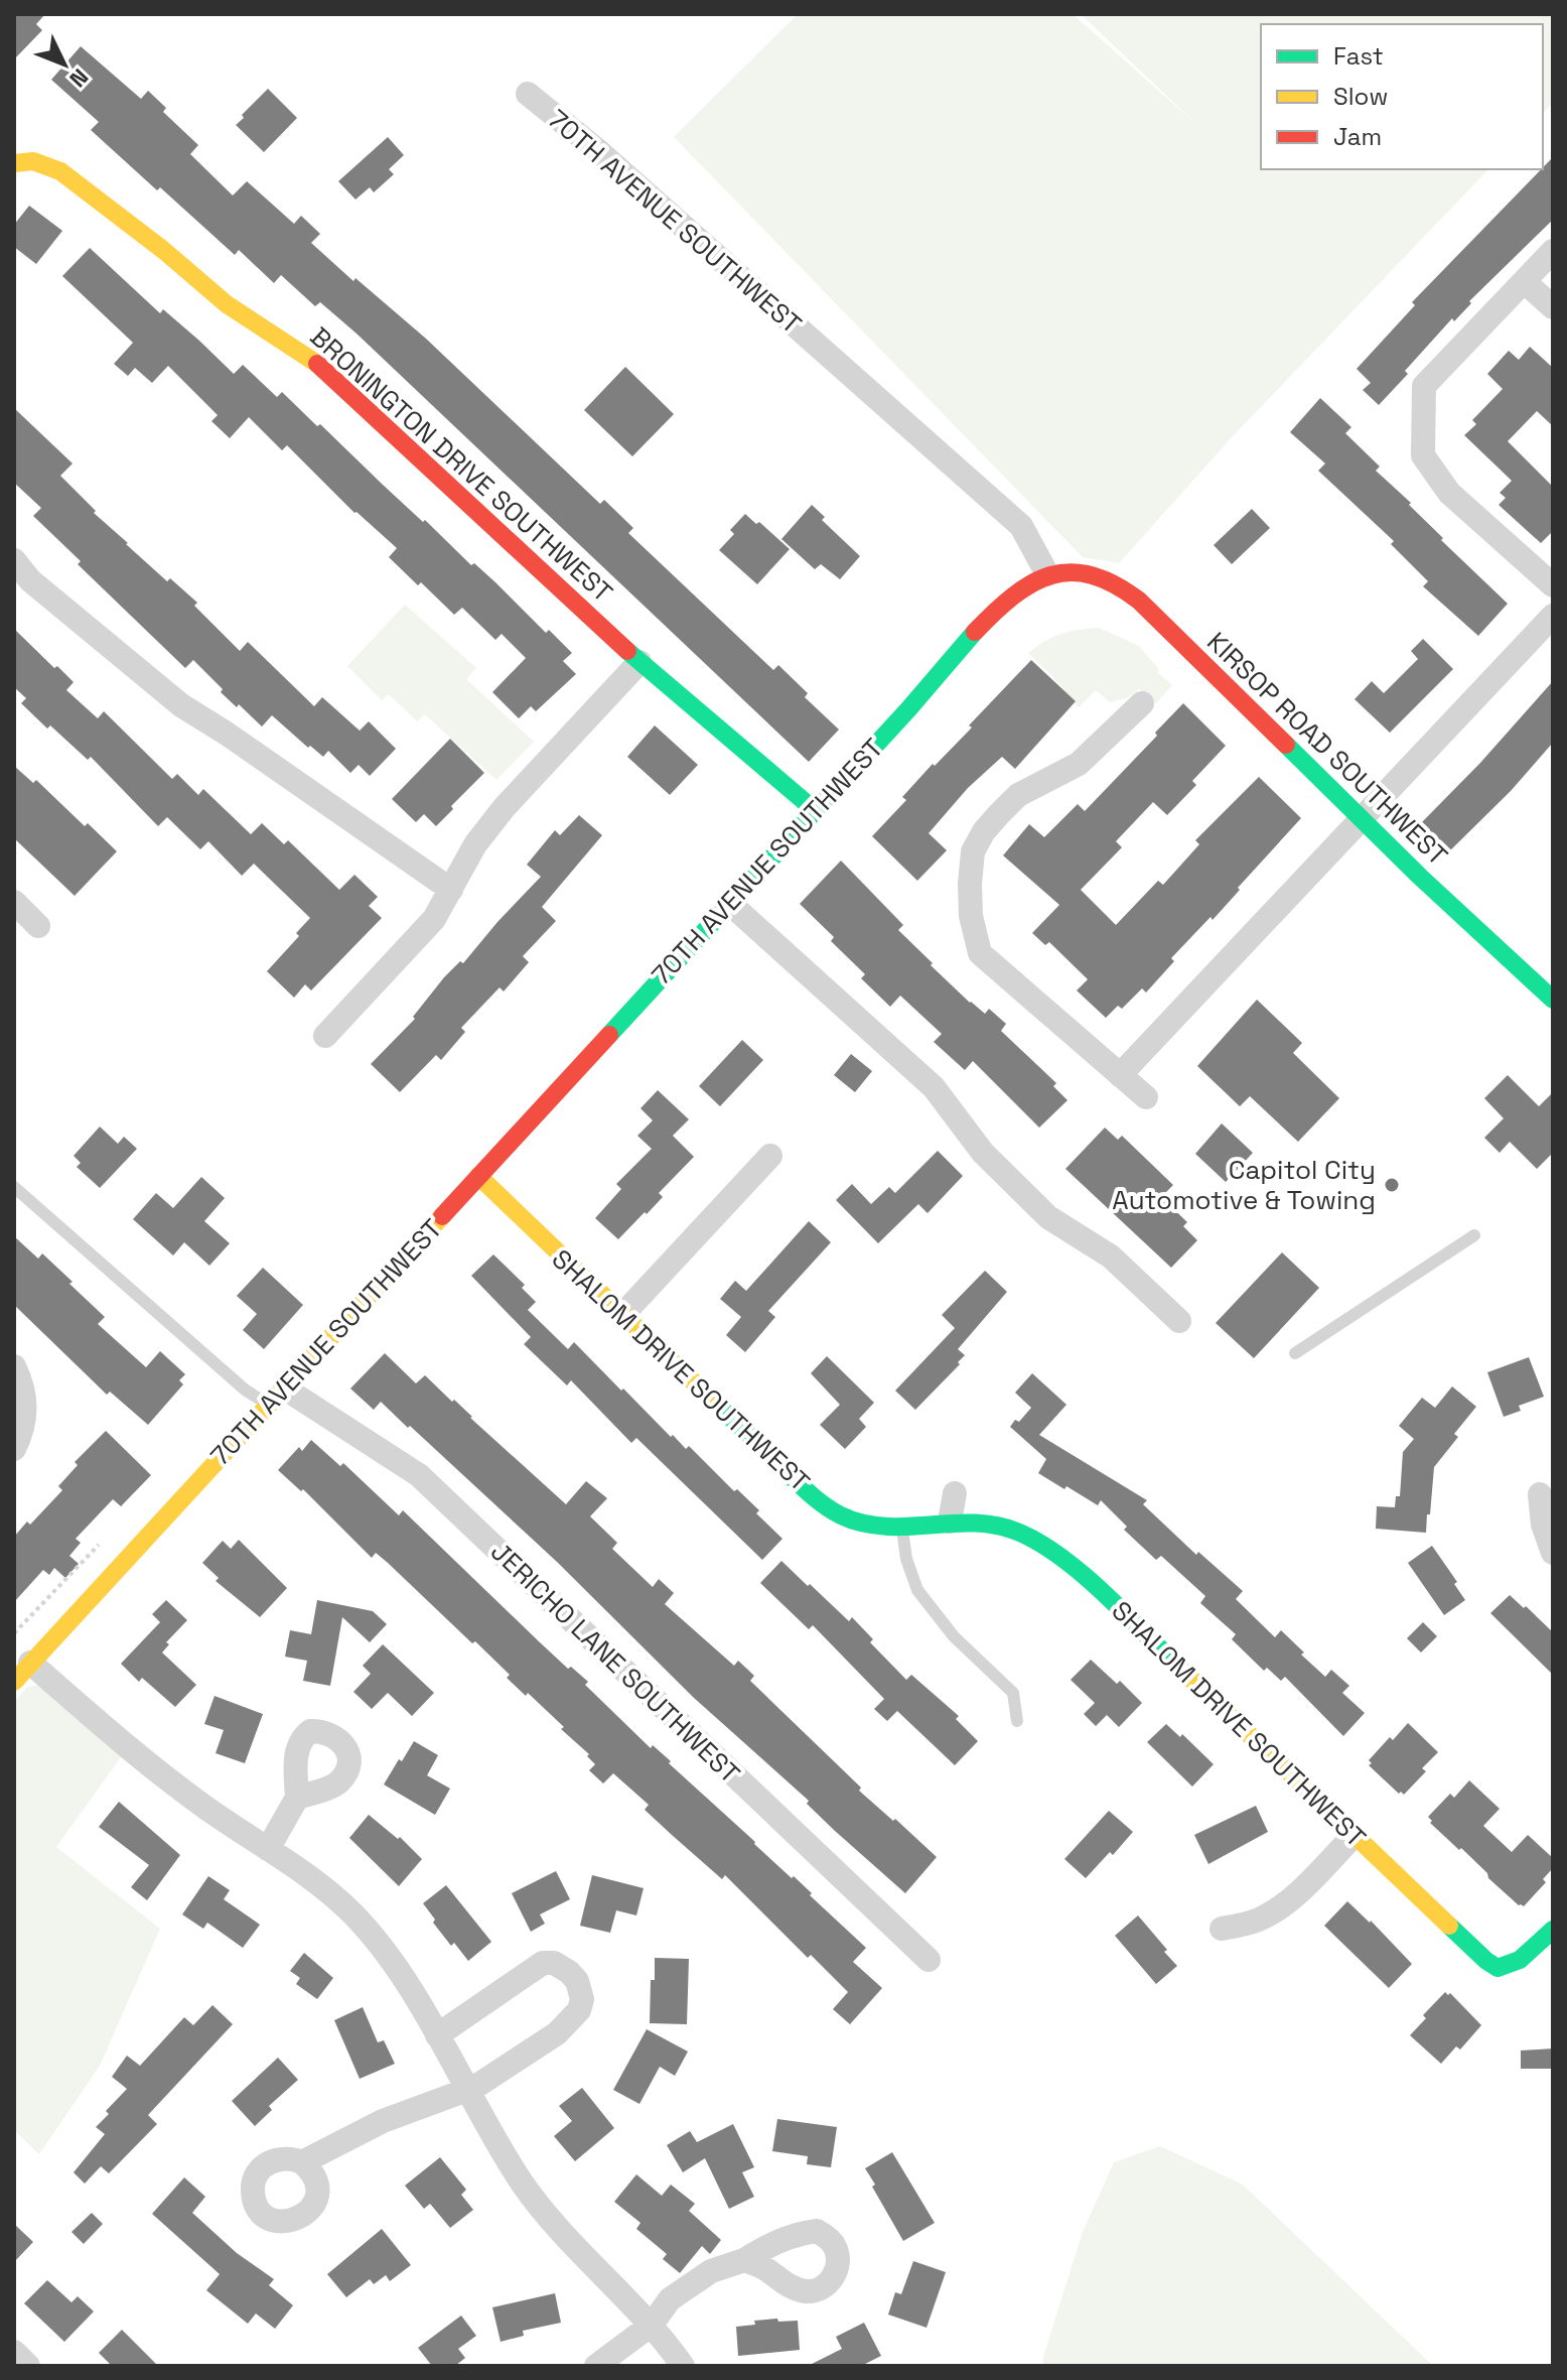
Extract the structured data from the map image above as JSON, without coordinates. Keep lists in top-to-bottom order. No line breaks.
{"streets":{"street":["70TH AVENUE SOUTHWEST","BRONINGTON DRIVE SOUTHWEST","KIRSOP ROAD SOUTHWEST","SHALOM DRIVE SOUTHWEST","JERICHO LANE SOUTHWEST"]},"crossings":[["70TH AVENUE SOUTHWEST","BRONINGTON DRIVE SOUTHWEST"],["70TH AVENUE SOUTHWEST","KIRSOP ROAD SOUTHWEST"],["70TH AVENUE SOUTHWEST","SHALOM DRIVE SOUTHWEST"],["70TH AVENUE SOUTHWEST","JERICHO LANE SOUTHWEST"]],"places":["Capitol City Automotive & Towing"],"legend":["Fast","Slow","Jam"],"north":"bottom right"}
